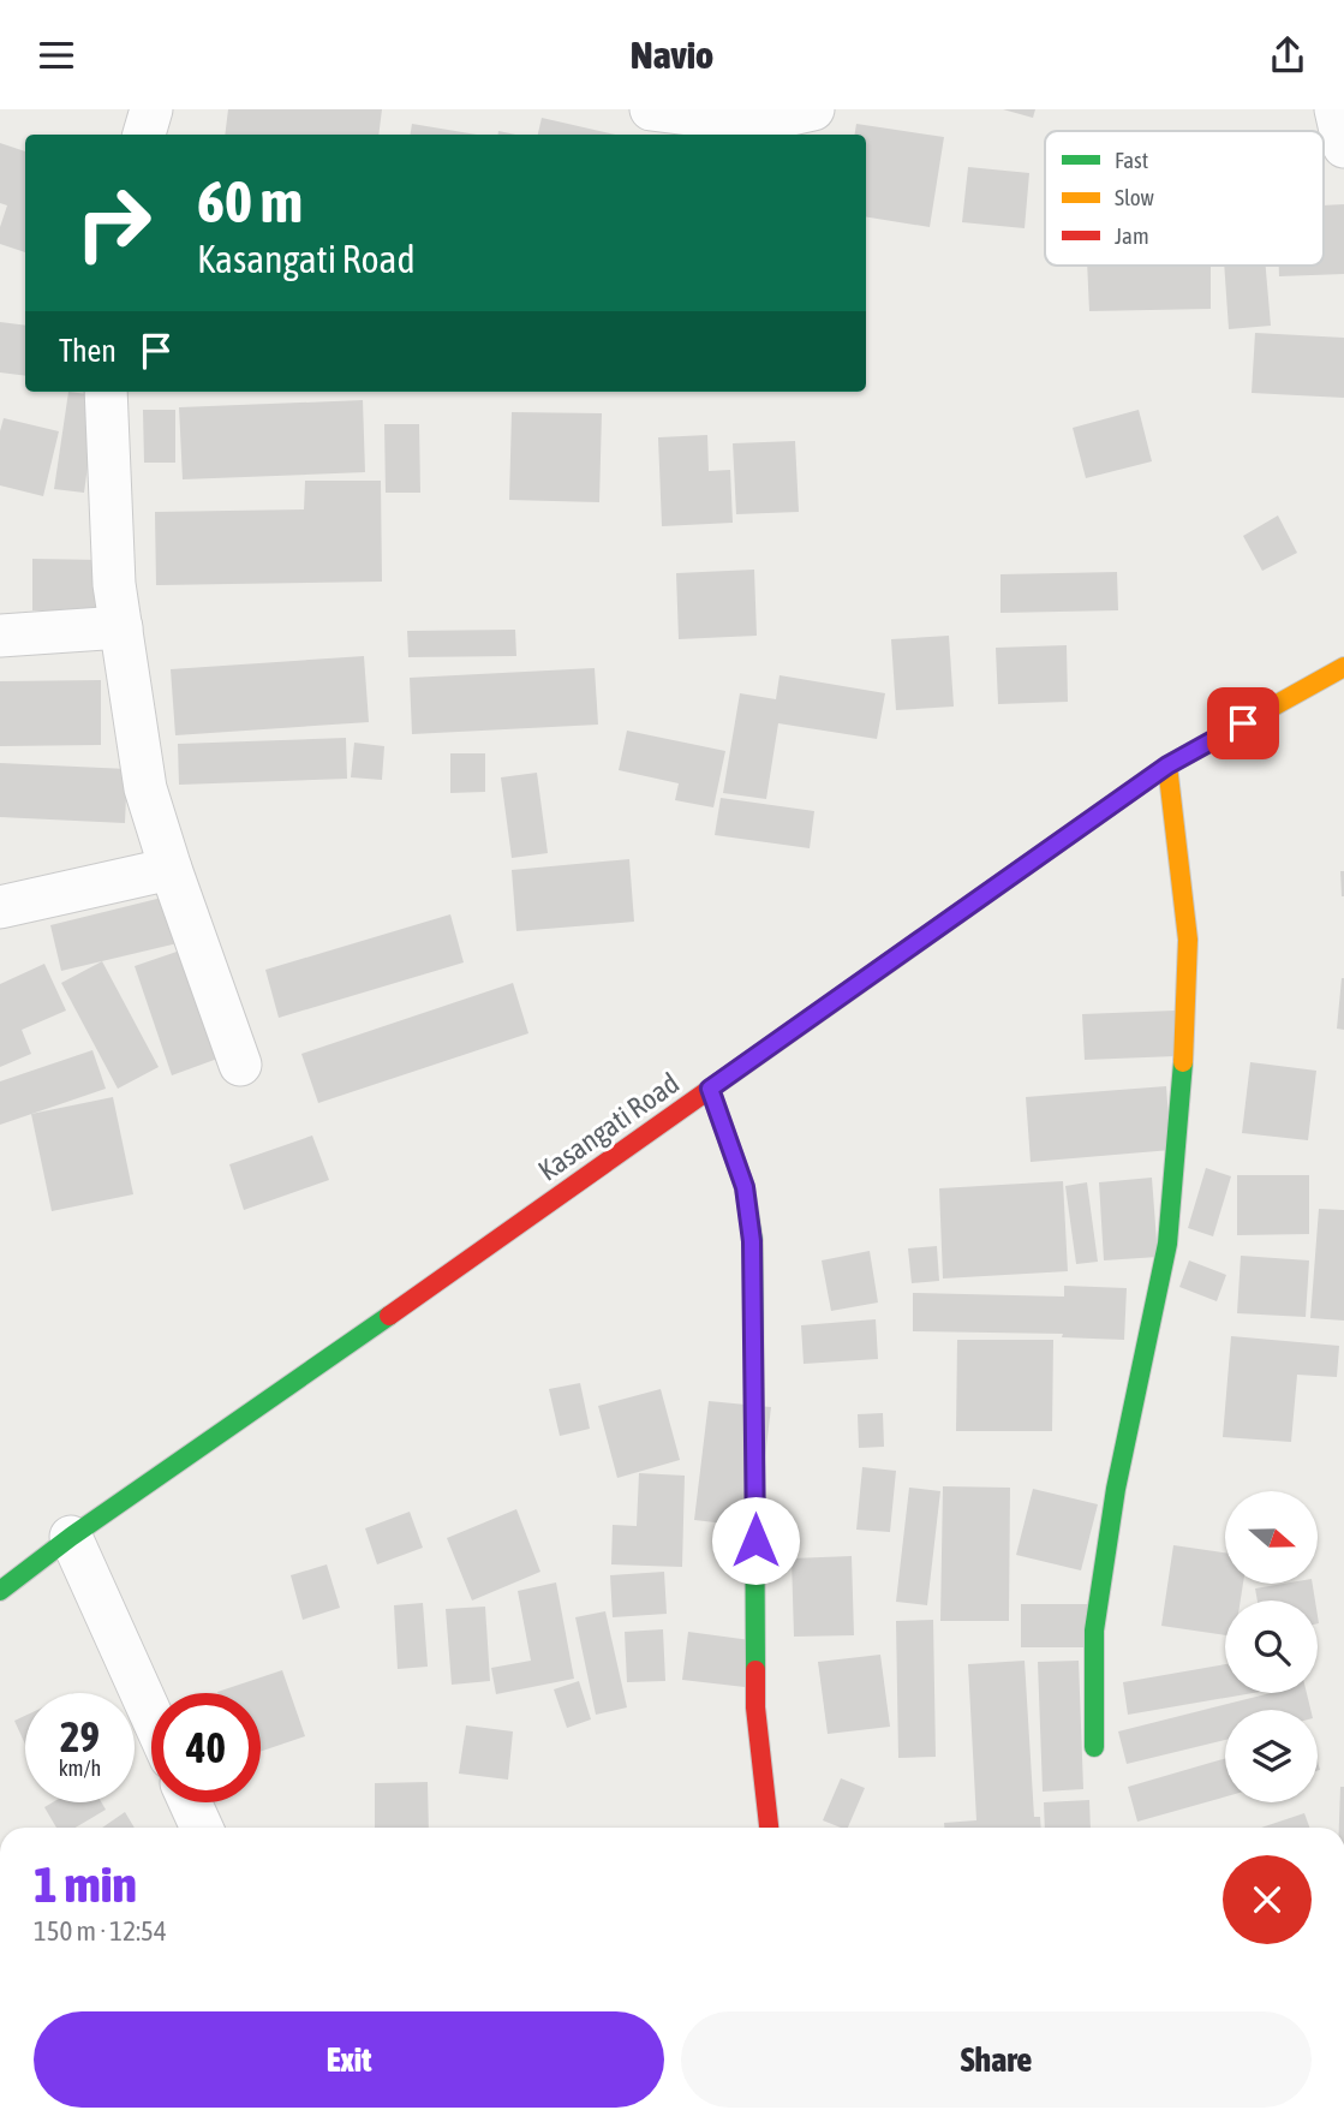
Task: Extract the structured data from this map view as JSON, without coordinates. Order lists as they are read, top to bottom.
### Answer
{
  "streets": {
    "street": ["Kasangati Road"]
  },
  "legend": ["Fast", "Slow", "Jam"],
  "north": "right",
  "page": {
    "header": "Navio",
    "turn": ["60 m", "Kasangati Road"],
    "then": "Then",
    "speed": "29 km/h",
    "limit": "40",
    "heading": ["1 min", "150 m · 12:54"],
    "buttons": ["Exit", "Share"]
  }
}
